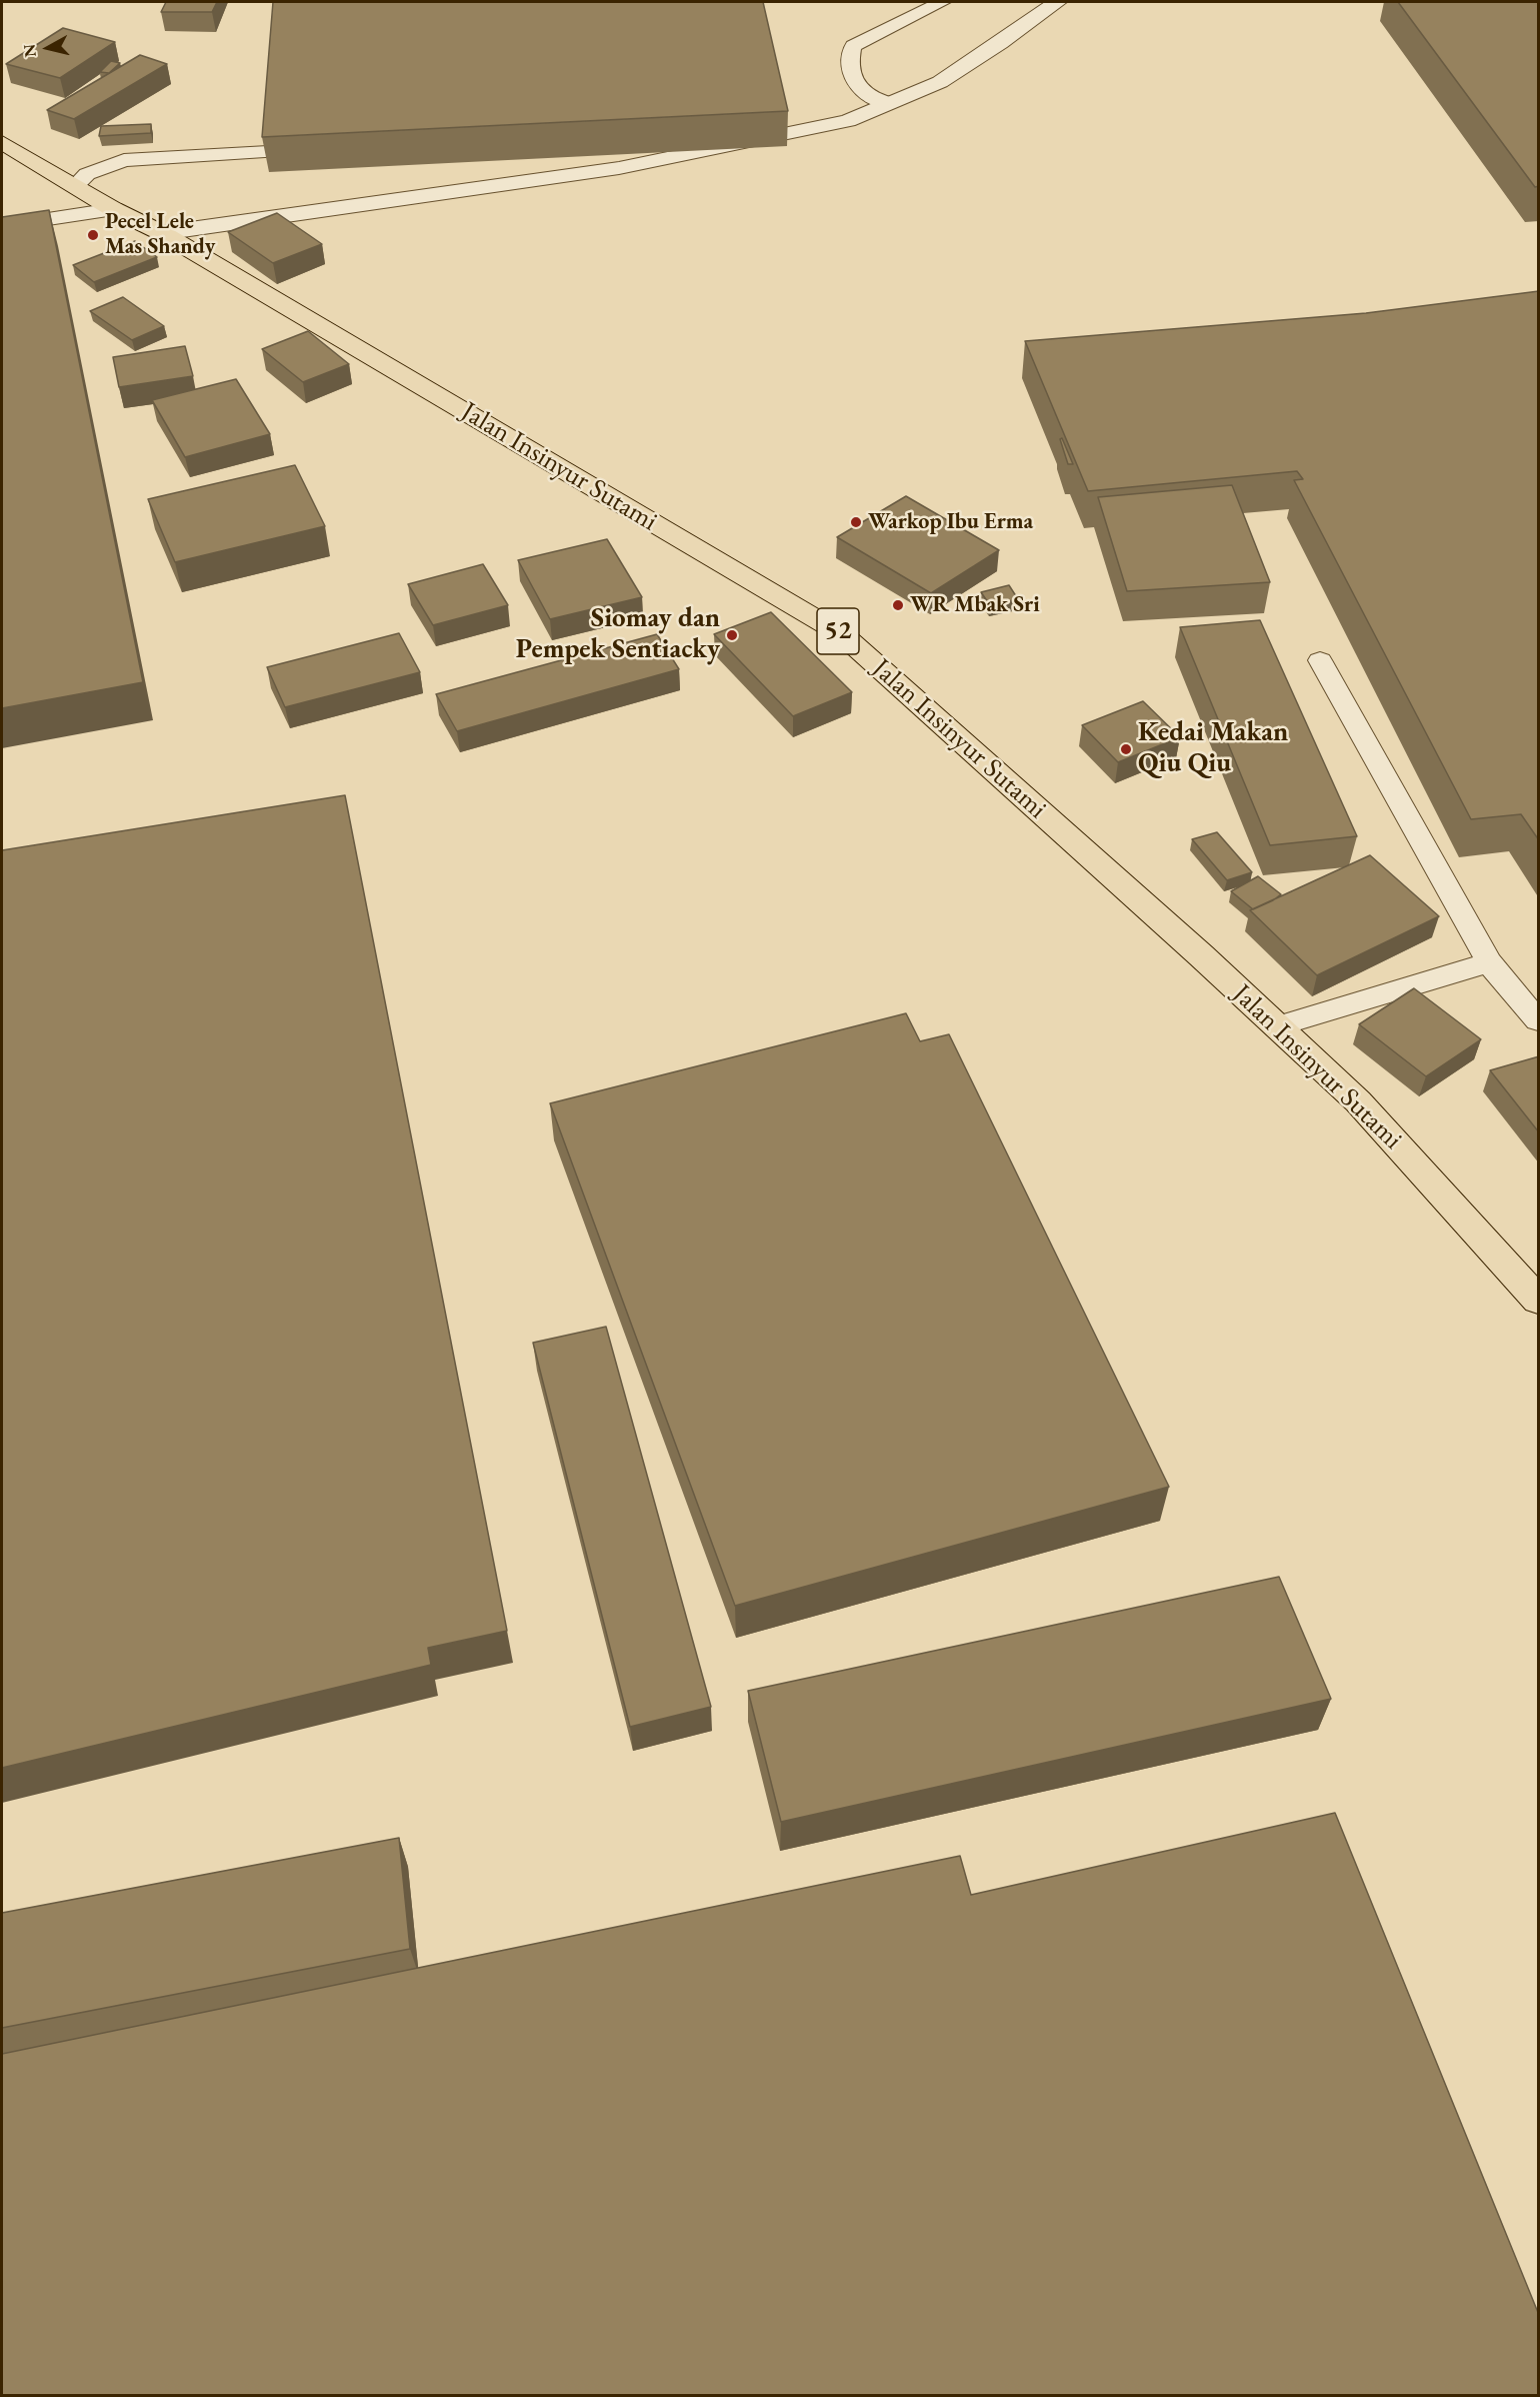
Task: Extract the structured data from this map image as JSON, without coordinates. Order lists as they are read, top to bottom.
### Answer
{
  "streets": {
    "highway": ["Jalan Insinyur Sutami", "52"]
  },
  "places": [
    "Pecel Lele Mas Shandy",
    "Warkop Ibu Erma",
    "WR Mbak Sri",
    "Siomay dan Pempek Sentiacky",
    "Kedai Makan Qiu Qiu"
  ],
  "north": "left"
}
